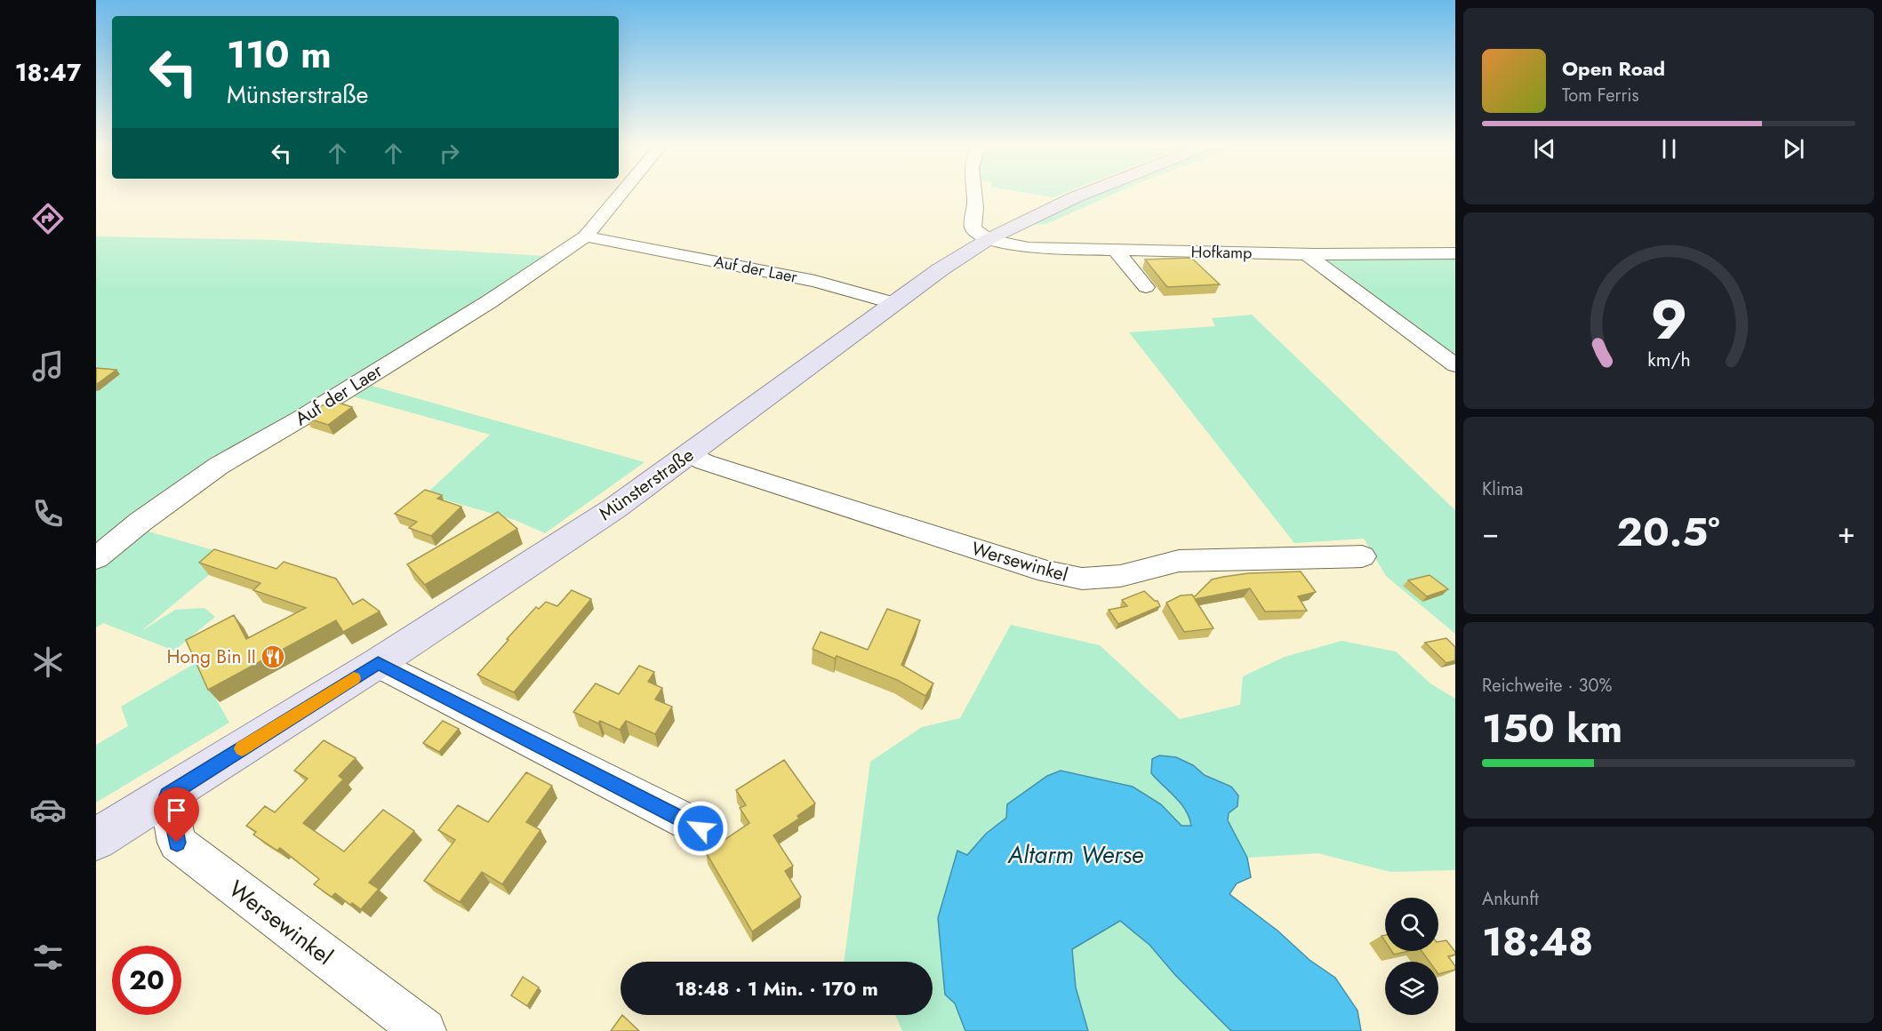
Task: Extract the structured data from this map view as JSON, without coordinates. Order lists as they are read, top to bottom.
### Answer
{
  "streets": {
    "main road": ["Münsterstraße"],
    "street": ["Hofkamp", "Auf der Laer", "Wersewinkel"]
  },
  "crossings": [
    ["Hofkamp", "Münsterstraße"],
    ["Auf der Laer", "Münsterstraße"],
    ["Münsterstraße", "Wersewinkel"]
  ],
  "water": ["Altarm Werse"],
  "places": {
    "restaurant": ["Hong Bin II"]
  },
  "page": {
    "tabs": "18:47",
    "turn": ["110 m", "Münsterstraße"],
    "song": ["Open Road", "Tom Ferris"],
    "tile": [
      "Klima",
      ["Reichweite · 30%", "150 km"],
      ["Ankunft", "18:48"]
    ],
    "heat": ["−", "20.5°", "+"],
    "limit": "20",
    "trip": "18:48 · 1 Min. · 170 m",
    "gauge": ["9", "km/h"]
  }
}
